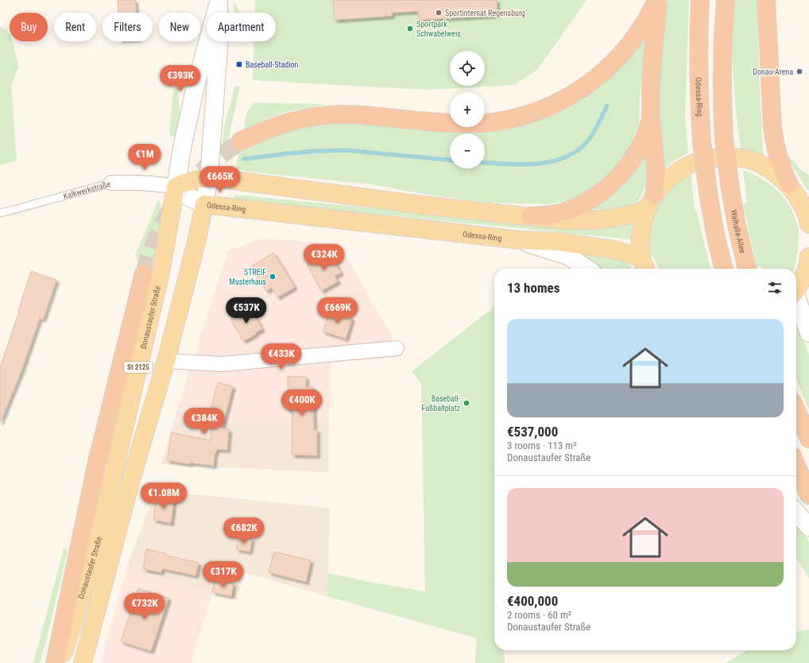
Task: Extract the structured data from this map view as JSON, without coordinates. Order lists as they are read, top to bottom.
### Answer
{
  "streets": {
    "highway": ["Odessa-Ring", "Walhalla-Allee"],
    "main road": ["Donaustaufer Straße", "St 2125"],
    "street": ["Kalkwerkstraße"]
  },
  "crossings": [
    ["Odessa-Ring", "Kalkwerkstraße"],
    ["Odessa-Ring", "Donaustaufer Straße"],
    ["Kalkwerkstraße", "Donaustaufer Straße"]
  ],
  "places": {
    "other": [
      "Sportinternat Regensburg",
      "Sportpark Schwabelweis",
      "Donau-Arena",
      "STREIF Musterhaus",
      "Baseball- Fußballplatz"
    ],
    "transit": ["Baseball-Stadion"]
  },
  "page": {
    "chip": [
      "Buy",
      "Rent",
      "Filters",
      "New",
      "Apartment"
    ],
    "map_buttons": ["+", "−"],
    "price": [
      "€393K",
      "€1M",
      "€665K",
      "€324K",
      "€537K",
      "€669K",
      "€433K",
      "€400K",
      "€384K",
      "€1.08M",
      "€682K",
      "€317K",
      "€732K"
    ],
    "heading": "13 homes",
    "list": [
      {
        "name": "€537,000",
        "note": "3 rooms · 113 m² · Donaustaufer Straße"
      },
      {
        "name": "€400,000",
        "note": "2 rooms · 60 m² · Donaustaufer Straße"
      }
    ]
  }
}
